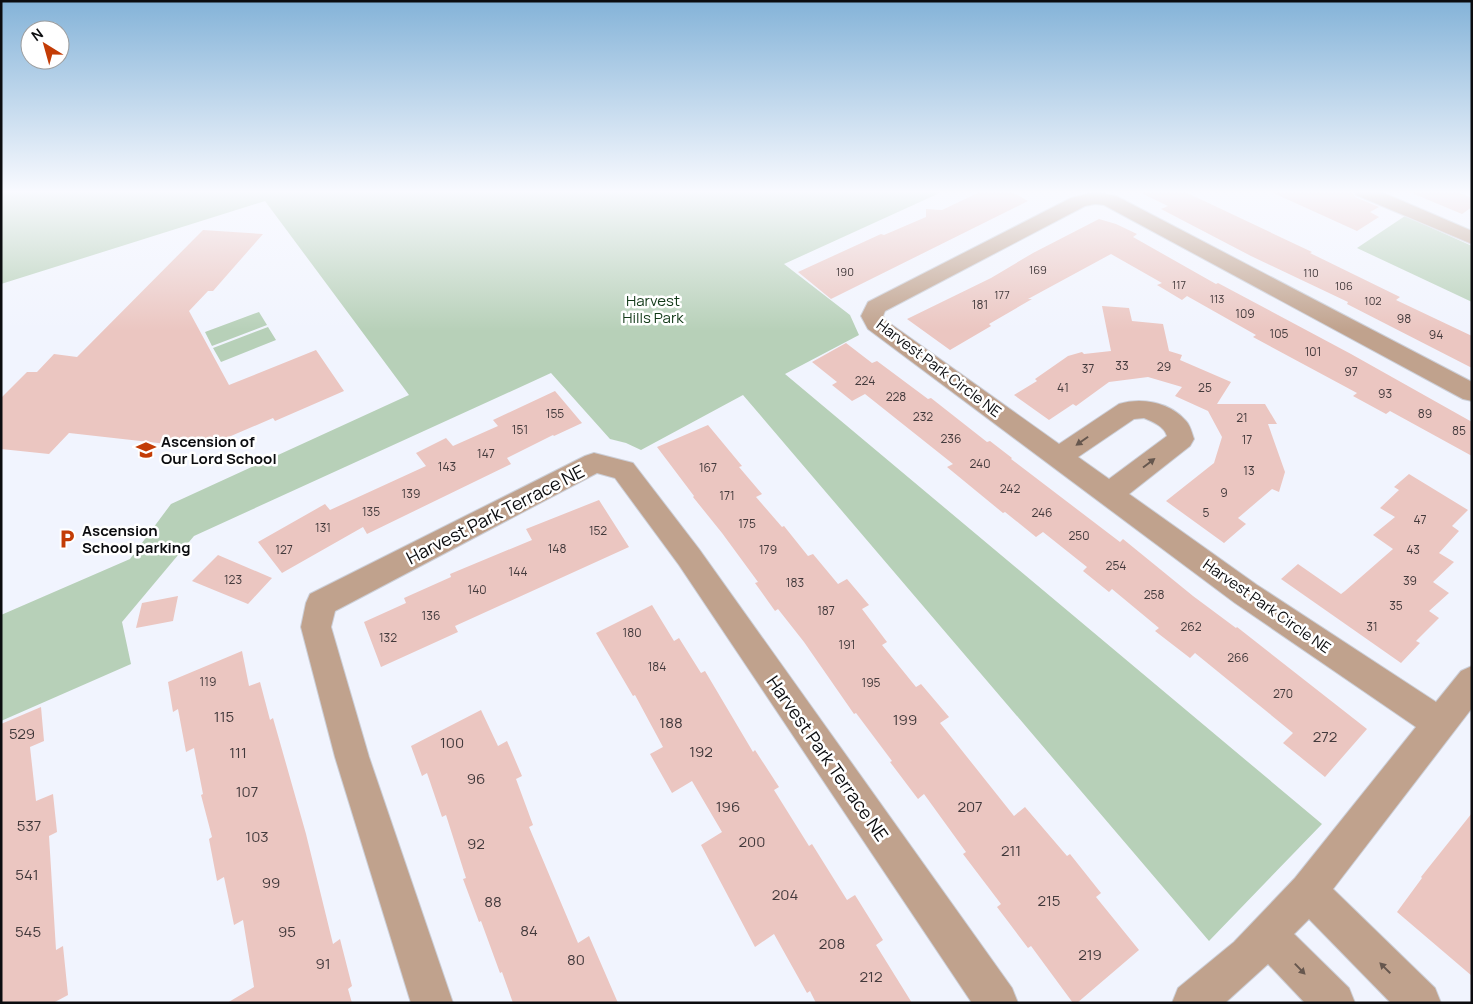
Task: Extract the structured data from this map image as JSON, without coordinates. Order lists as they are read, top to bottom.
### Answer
{
  "streets": {
    "street": ["Harvest Park Circle NE", "Harvest Park Terrace NE"]
  },
  "parks": ["Harvest Hills Park"],
  "places": {
    "school or university": ["Ascension of Our Lord School"],
    "parking": ["Ascension School parking"]
  },
  "house_numbers": [
    "169",
    "190",
    "110",
    "117",
    "106",
    "177",
    "113",
    "102",
    "181",
    "109",
    "98",
    "105",
    "94",
    "101",
    "33",
    "29",
    "37",
    "97",
    "224",
    "41",
    "25",
    "93",
    "228",
    "155",
    "89",
    "232",
    "21",
    "151",
    "85",
    "236",
    "17",
    "147",
    "240",
    "143",
    "167",
    "13",
    "242",
    "9",
    "139",
    "171",
    "135",
    "246",
    "5",
    "47",
    "175",
    "131",
    "152",
    "250",
    "148",
    "127",
    "179",
    "43",
    "254",
    "144",
    "123",
    "39",
    "183",
    "140",
    "258",
    "35",
    "187",
    "136",
    "262",
    "31",
    "180",
    "132",
    "191",
    "266",
    "184",
    "119",
    "195",
    "270",
    "115",
    "199",
    "188",
    "529",
    "272",
    "100",
    "192",
    "111",
    "96",
    "107",
    "196",
    "207",
    "537",
    "103",
    "200",
    "92",
    "211",
    "541",
    "99",
    "204",
    "215",
    "88",
    "84",
    "545",
    "95",
    "208",
    "219",
    "80",
    "91",
    "212"
  ],
  "north": "top left"
}
